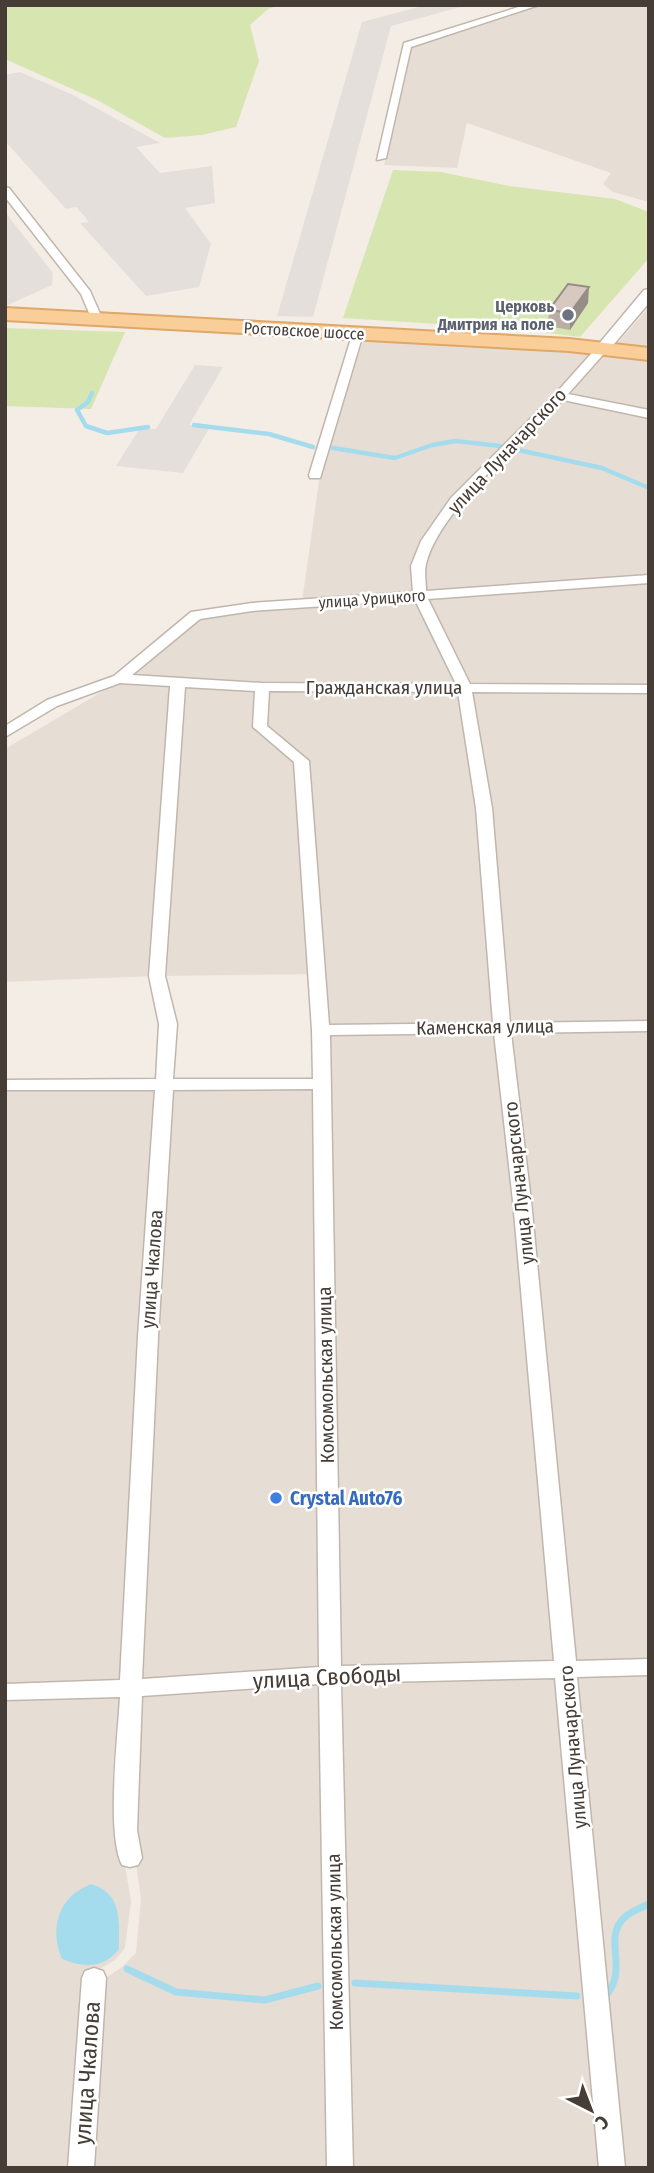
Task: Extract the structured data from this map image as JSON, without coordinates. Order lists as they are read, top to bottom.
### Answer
{
  "streets": {
    "main road": ["Ростовское шоссе"],
    "street": [
      "улица Луначарского",
      "улица Урицкого",
      "Гражданская улица",
      "Каменская улица",
      "улица Чкалова",
      "Комсомольская улица",
      "улица Свободы"
    ]
  },
  "crossings": [
    ["Ростовское шоссе", "улица Луначарского"],
    ["улица Луначарского", "улица Урицкого"],
    ["улица Луначарского", "Гражданская улица"],
    ["улица Луначарского", "Каменская улица"],
    ["улица Луначарского", "улица Свободы"],
    ["улица Урицкого", "Гражданская улица"],
    ["Гражданская улица", "улица Чкалова"],
    ["Гражданская улица", "Комсомольская улица"],
    ["Каменская улица", "Комсомольская улица"],
    ["улица Чкалова", "улица Свободы"],
    ["Комсомольская улица", "улица Свободы"]
  ],
  "places": ["Церковь Дмитрия на поле", "Crystal Auto76"],
  "north": "bottom right"
}
